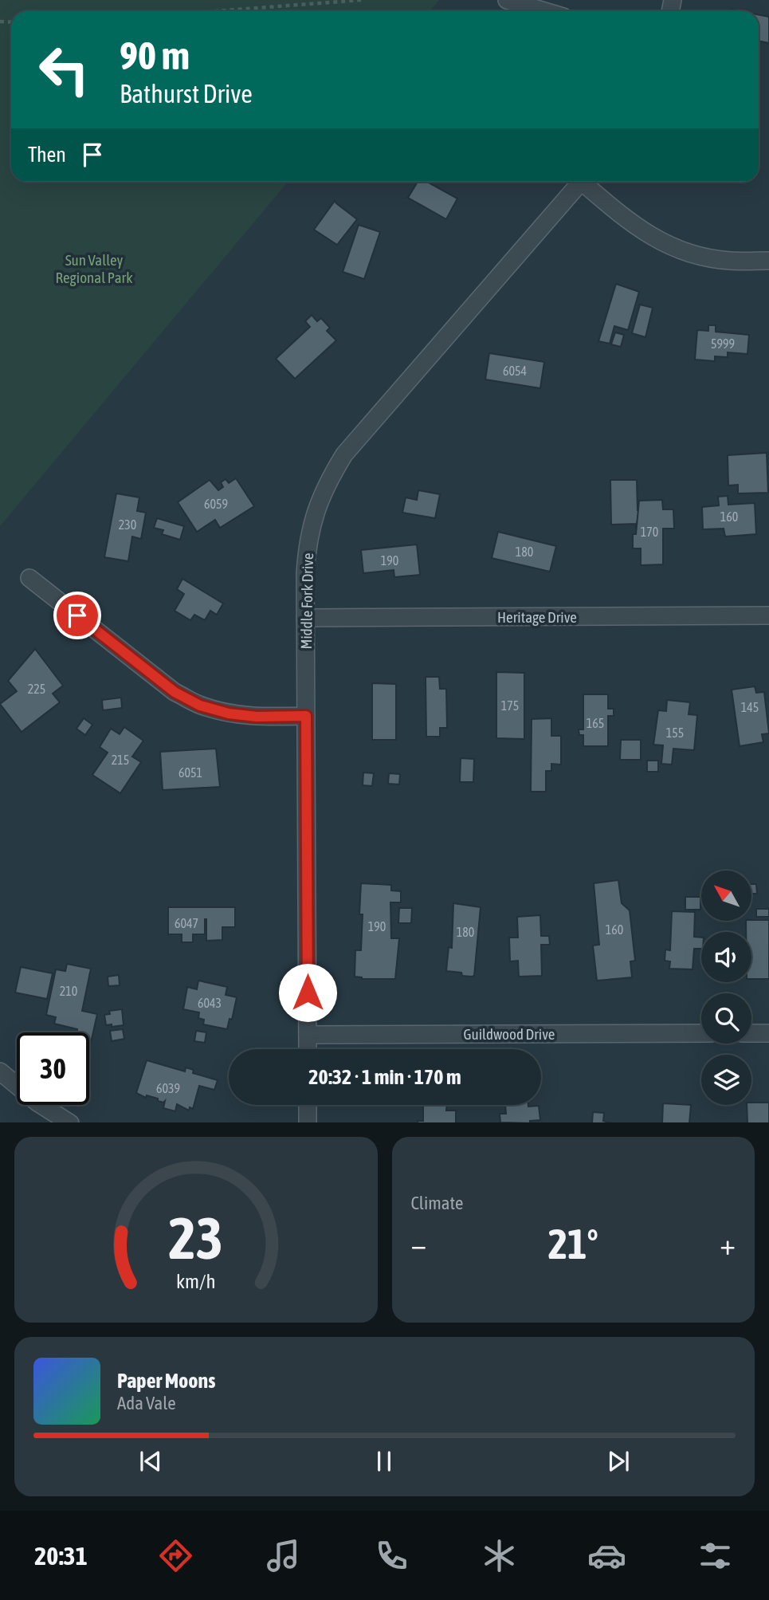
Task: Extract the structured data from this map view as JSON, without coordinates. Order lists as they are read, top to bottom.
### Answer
{
  "streets": {
    "street": ["Middle Fork Drive", "Heritage Drive", "Guildwood Drive"]
  },
  "crossings": [
    ["Middle Fork Drive", "Heritage Drive"],
    ["Middle Fork Drive", "Guildwood Drive"]
  ],
  "parks": ["Sun Valley Regional Park"],
  "house_numbers": [
    "5999",
    "6054",
    "6059",
    "160",
    "230",
    "170",
    "180",
    "190",
    "225",
    "175",
    "145",
    "165",
    "155",
    "215",
    "6051",
    "6047",
    "190",
    "160",
    "180",
    "210",
    "6043",
    "6039"
  ],
  "north": "top left",
  "page": {
    "turn": ["90 m", "Bathurst Drive"],
    "then": "Then",
    "limit": "30",
    "trip": "20:32 · 1 min · 170 m",
    "tile": "Climate",
    "heat": ["−", "21°", "+"],
    "song": ["Paper Moons", "Ada Vale"],
    "tabs": "20:31",
    "gauge": ["23", "km/h"]
  }
}
